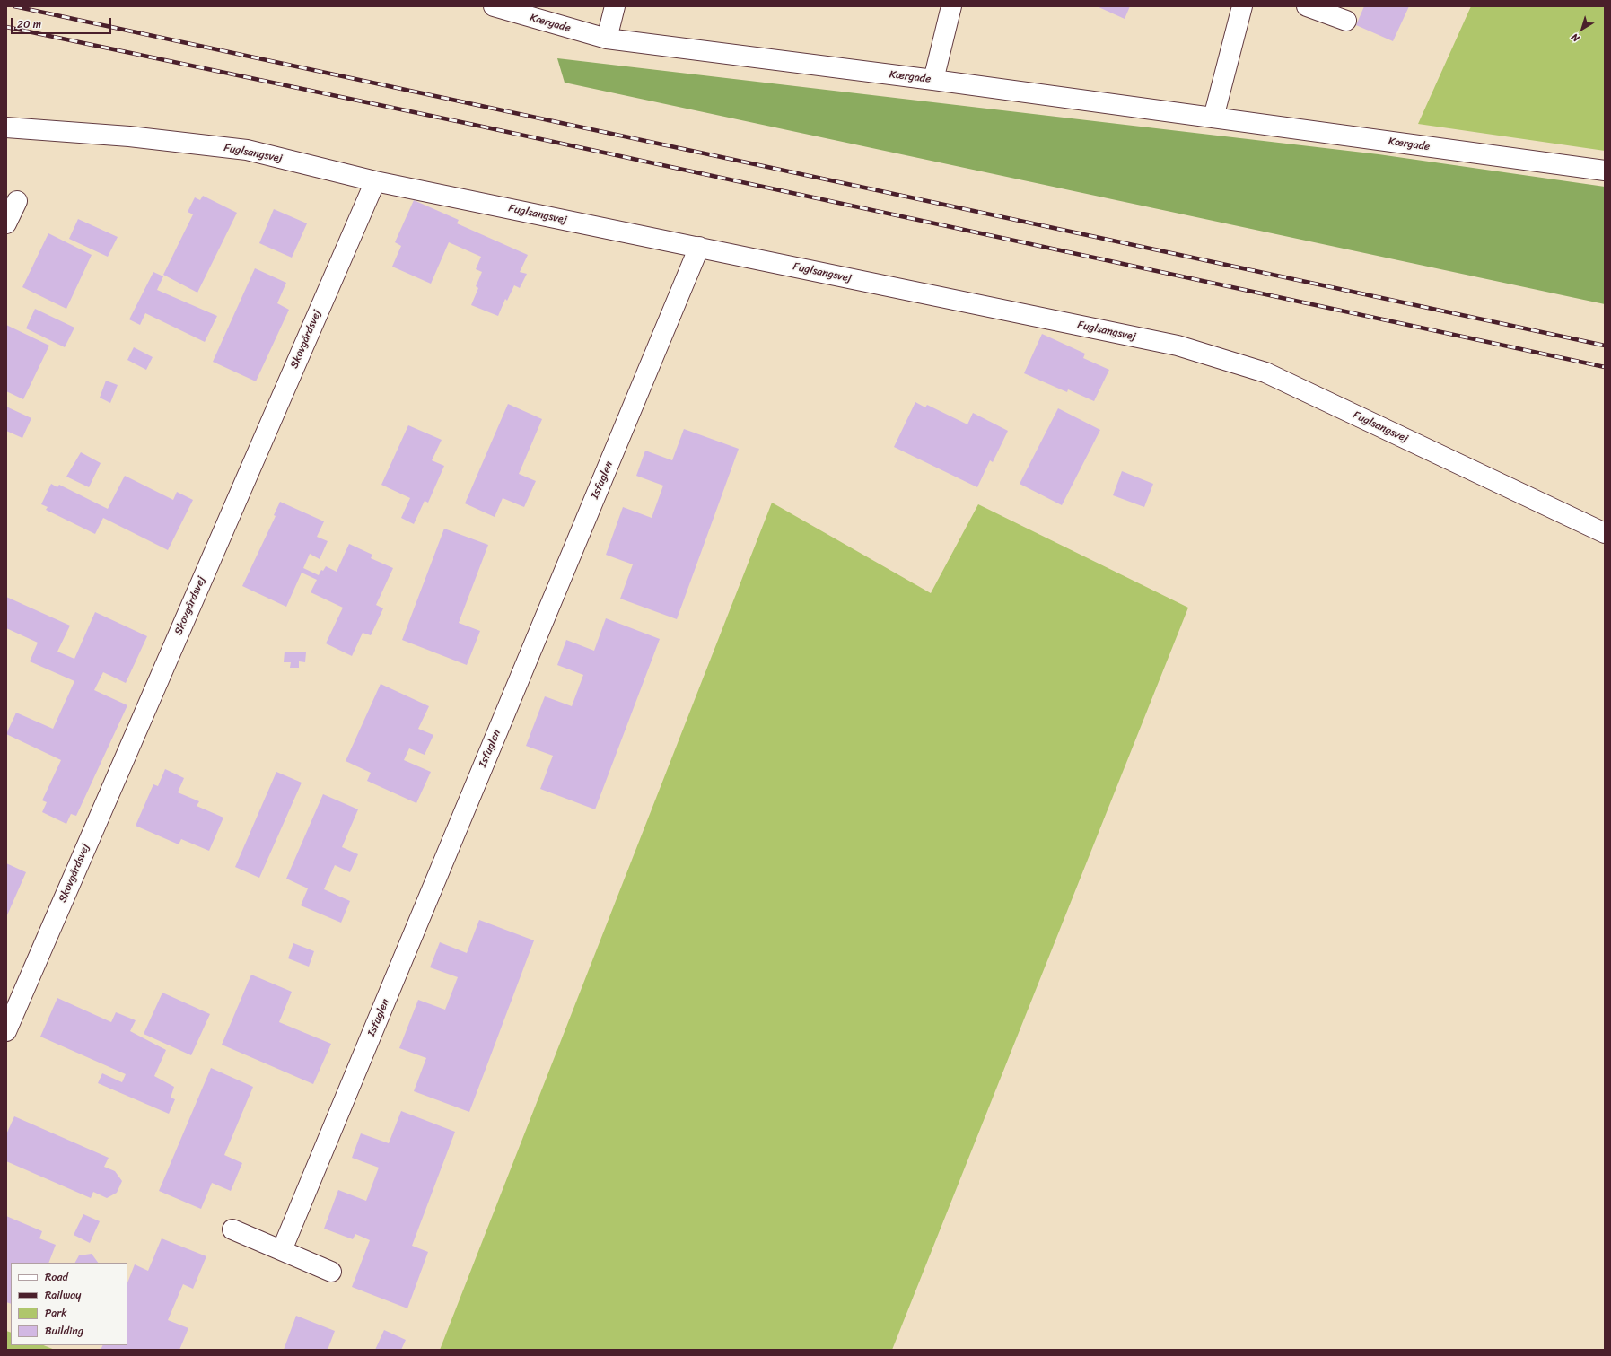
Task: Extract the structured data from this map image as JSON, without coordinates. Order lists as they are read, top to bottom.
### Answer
{
  "streets": {
    "street": [
      "Kærgade",
      "Fuglsangsvej",
      "Skovgårdsvej",
      "Isfuglen"
    ]
  },
  "crossings": [
    ["Fuglsangsvej", "Skovgårdsvej"],
    ["Fuglsangsvej", "Isfuglen"]
  ],
  "legend": [
    "Road",
    "Railway",
    "Park",
    "Building"
  ],
  "scale_bar": "20 m",
  "north": "bottom left"
}
